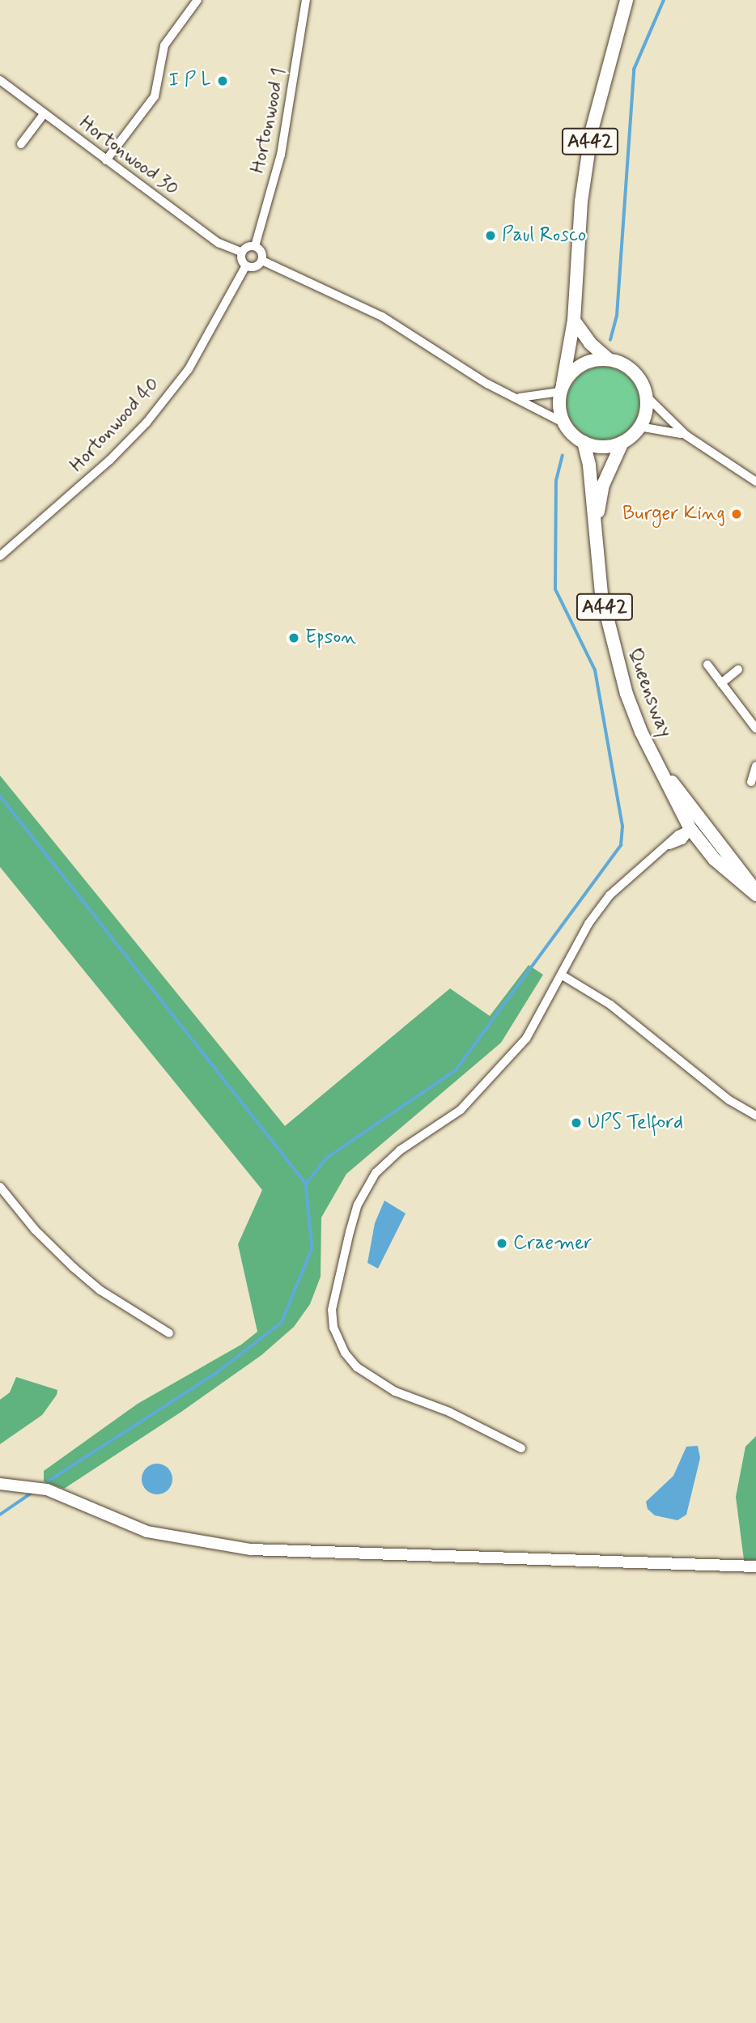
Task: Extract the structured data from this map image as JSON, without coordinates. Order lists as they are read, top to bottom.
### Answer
{
  "streets": {
    "main road": ["A442", "Queensway"],
    "street": ["Hortonwood 1", "Hortonwood 30", "Hortonwood 40"]
  },
  "crossings": [
    ["Hortonwood 1", "Hortonwood 30"],
    ["Hortonwood 1", "Hortonwood 40"],
    ["A442", "Queensway"],
    ["Hortonwood 30", "Hortonwood 40"]
  ],
  "places": [
    "I P L",
    "Paul Rosco",
    "Burger King",
    "Epson",
    "UPS Telford",
    "Craemer"
  ]
}
